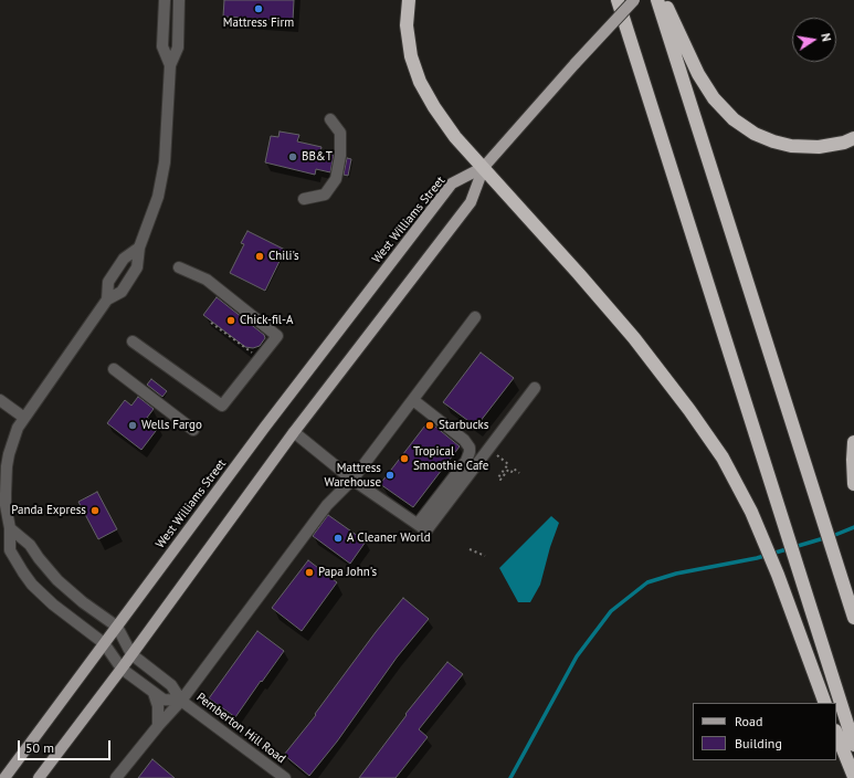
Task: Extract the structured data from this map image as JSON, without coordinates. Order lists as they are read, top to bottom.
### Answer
{
  "streets": {
    "main road": ["West Williams Street"],
    "street": ["Pemberton Hill Road"]
  },
  "crossings": [
    ["West Williams Street", "Pemberton Hill Road"]
  ],
  "places": [
    "Mattress Firm",
    "BB&T",
    "Chili's",
    "Chick-fil-A",
    "Wells Fargo",
    "Starbucks",
    "Tropical Smoothie Cafe",
    "Mattress Warehouse",
    "Panda Express",
    "A Cleaner World",
    "Papa John's"
  ],
  "legend": ["Road", "Building"],
  "scale_bar": "50 m",
  "north": "right"
}
